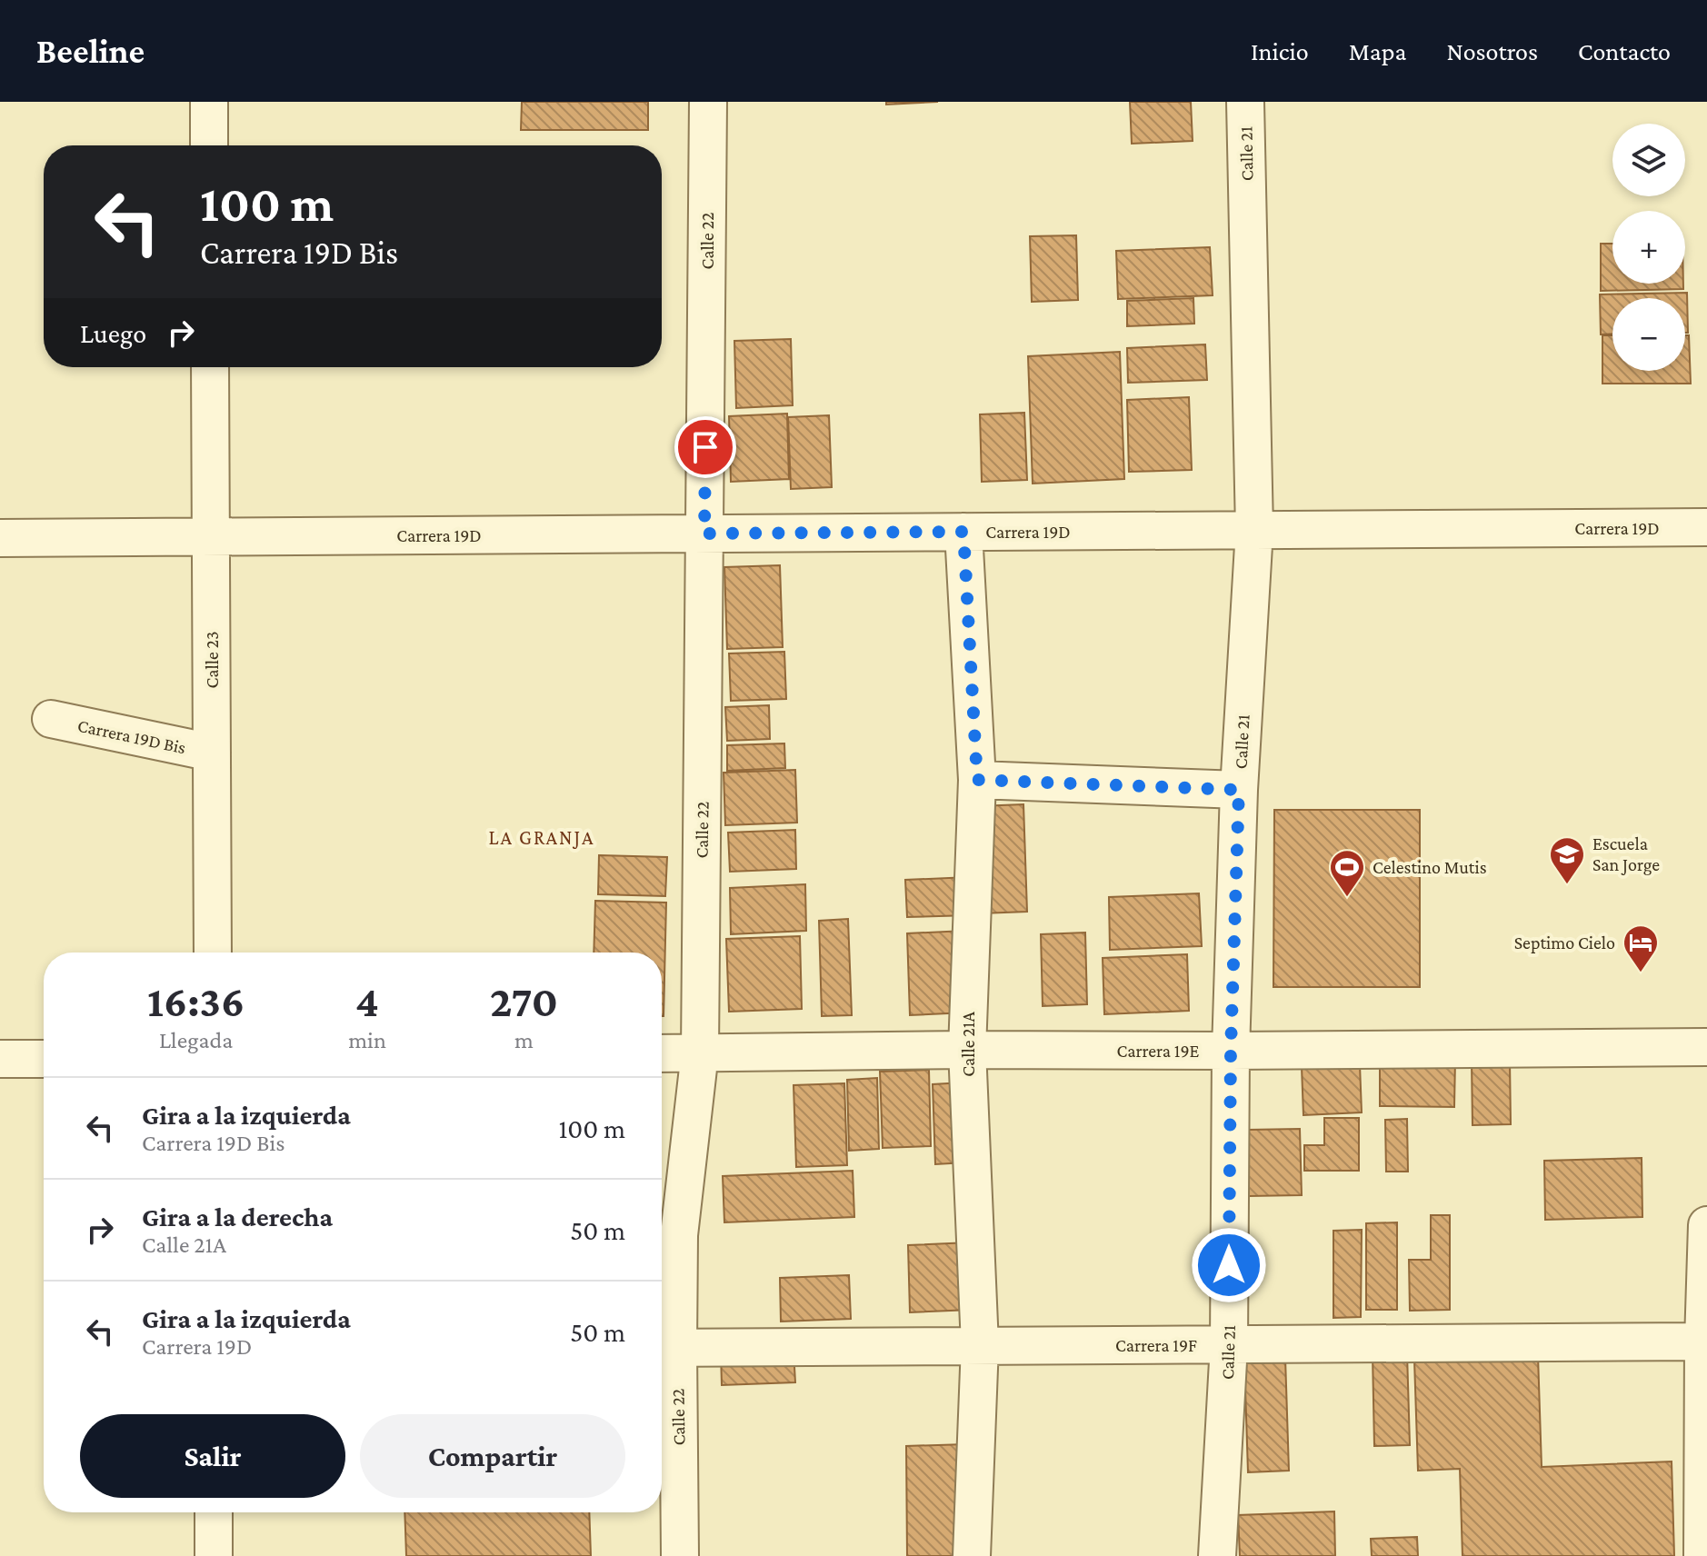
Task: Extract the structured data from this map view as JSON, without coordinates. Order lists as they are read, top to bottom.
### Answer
{
  "streets": {
    "street": [
      "Calle 21",
      "Calle 22",
      "Carrera 19D",
      "Calle 23",
      "Carrera 19D Bis",
      "Calle 21A",
      "Carrera 19E",
      "Carrera 19F"
    ]
  },
  "crossings": [
    ["Calle 21", "Carrera 19D"],
    ["Calle 21", "Carrera 19E"],
    ["Calle 21", "Carrera 19F"],
    ["Calle 22", "Carrera 19D"],
    ["Calle 22", "Carrera 19E"],
    ["Calle 22", "Carrera 19F"],
    ["Carrera 19D", "Calle 23"],
    ["Carrera 19D", "Calle 21A"],
    ["Calle 23", "Carrera 19D Bis"],
    ["Calle 21A", "Carrera 19E"],
    ["Calle 21A", "Carrera 19F"]
  ],
  "districts": ["LA GRANJA"],
  "places": {
    "school or university": ["Escuela San Jorge"],
    "sports": ["Celestino Mutis"],
    "hotel": ["Septimo Cielo"]
  },
  "page": {
    "header": "Beeline",
    "nav": [
      "Inicio",
      "Mapa",
      "Nosotros",
      "Contacto"
    ],
    "map_buttons": ["+", "−"],
    "turn": ["100 m", "Carrera 19D Bis"],
    "then": "Luego",
    "eta": [
      "16:36",
      "Llegada",
      "4",
      "min",
      "270",
      "m"
    ],
    "list": [
      {
        "name": "Gira a la izquierda",
        "note": "Carrera 19D Bis",
        "value": "100 m"
      },
      {
        "name": "Gira a la derecha",
        "note": "Calle 21A",
        "value": "50 m"
      },
      {
        "name": "Gira a la izquierda",
        "note": "Carrera 19D",
        "value": "50 m"
      }
    ],
    "buttons": ["Salir", "Compartir"]
  }
}
